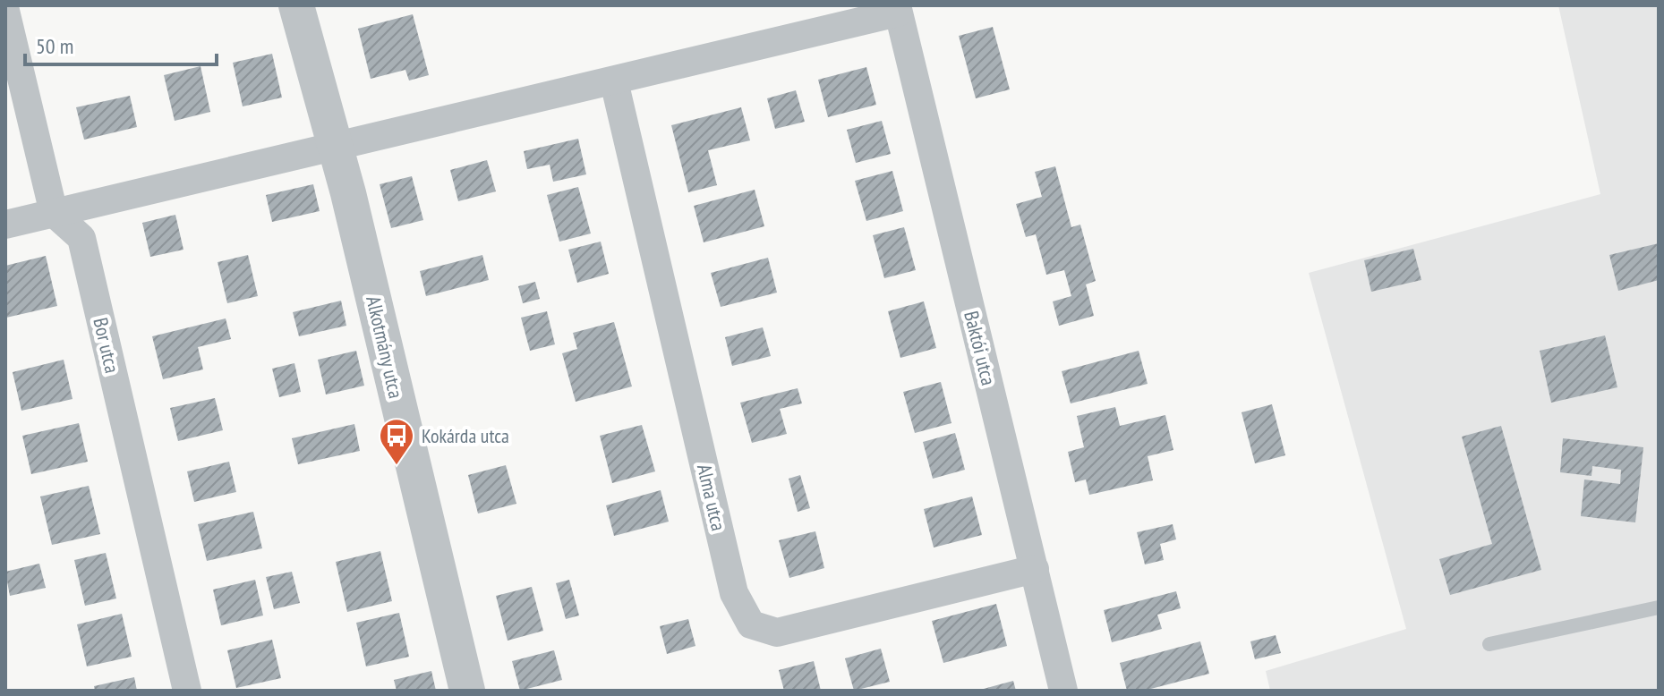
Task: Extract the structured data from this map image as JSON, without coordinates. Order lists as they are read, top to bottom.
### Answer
{
  "streets": {
    "street": [
      "Bor utca",
      "Alkotmány utca",
      "Baktói utca",
      "Alma utca"
    ]
  },
  "crossings": [
    ["Baktói utca", "Alma utca"]
  ],
  "places": {
    "bus stop": ["Kokárda utca"]
  },
  "scale_bar": "50 m"
}
